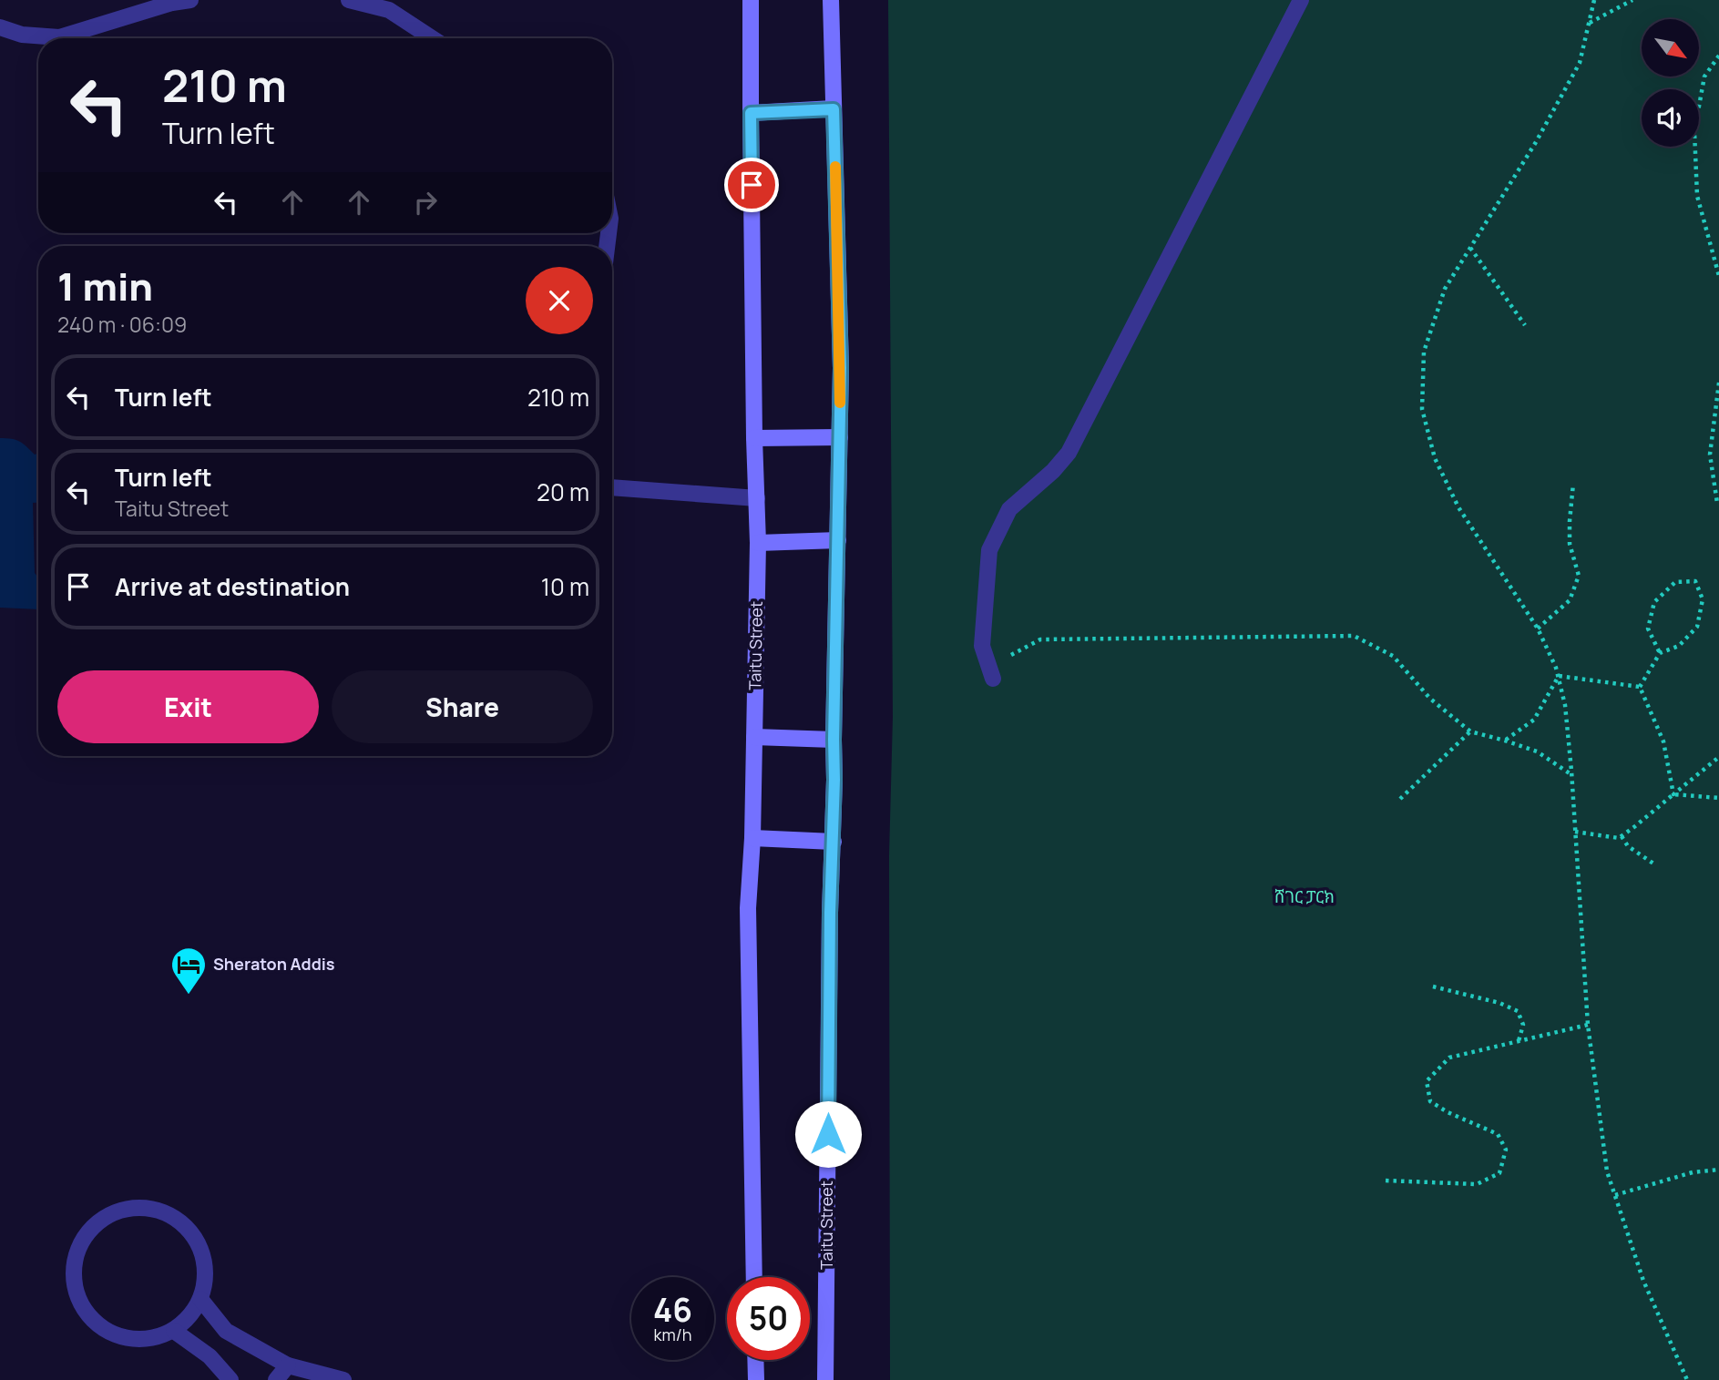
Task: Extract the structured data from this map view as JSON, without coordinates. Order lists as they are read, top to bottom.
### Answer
{
  "streets": {
    "main road": ["Taitu Street"]
  },
  "parks": ["ሸገር ፓርክ"],
  "places": {
    "hotel": ["Sheraton Addis"]
  },
  "north": "bottom right",
  "page": {
    "turn": ["210 m", "Turn left"],
    "heading": ["1 min", "240 m · 06:09"],
    "list": [
      {
        "name": "Turn left",
        "value": "210 m"
      },
      {
        "name": "Turn left",
        "note": "Taitu Street",
        "value": "20 m"
      },
      {
        "name": "Arrive at destination",
        "value": "10 m"
      }
    ],
    "buttons": ["Exit", "Share"],
    "speed": "46 km/h",
    "limit": "50"
  }
}
